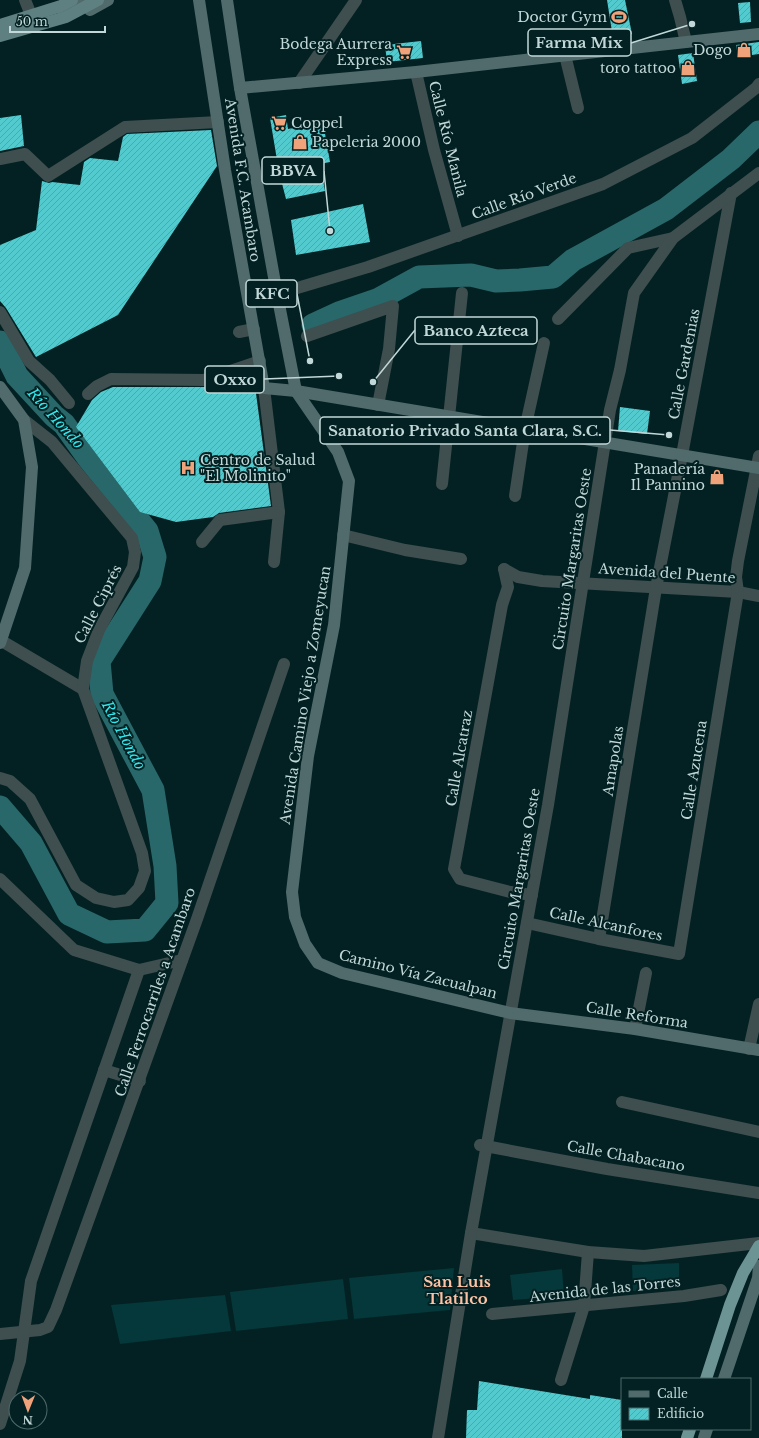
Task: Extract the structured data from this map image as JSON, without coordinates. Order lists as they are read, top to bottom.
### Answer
{
  "streets": {
    "street": [
      "Calle Río Manila",
      "Avenida F.C. Acambaro",
      "Calle Río Verde",
      "Calle Gardenias",
      "Circuito Margaritas Oeste",
      "Avenida del Puente",
      "Calle Ciprés",
      "Avenida Camino Viejo a Zomeyucan",
      "Calle Alcatraz",
      "Amapolas",
      "Calle Azucena",
      "Calle Alcanfores",
      "Camino Vía Zacualpan",
      "Calle Ferrocarriles a Acambaro",
      "Calle Reforma",
      "Calle Chabacano",
      "Avenida de las Torres"
    ]
  },
  "crossings": [
    ["Calle Río Manila", "Calle Río Verde"],
    ["Avenida F.C. Acambaro", "Calle Río Verde"],
    ["Avenida F.C. Acambaro", "Avenida Camino Viejo a Zomeyucan"],
    ["Calle Gardenias", "Avenida del Puente"],
    ["Calle Gardenias", "Amapolas"],
    ["Circuito Margaritas Oeste", "Avenida del Puente"],
    ["Circuito Margaritas Oeste", "Calle Alcatraz"],
    ["Circuito Margaritas Oeste", "Calle Alcanfores"],
    ["Circuito Margaritas Oeste", "Camino Vía Zacualpan"],
    ["Circuito Margaritas Oeste", "Calle Reforma"],
    ["Circuito Margaritas Oeste", "Calle Chabacano"],
    ["Circuito Margaritas Oeste", "Avenida de las Torres"],
    ["Avenida del Puente", "Calle Alcatraz"],
    ["Avenida del Puente", "Amapolas"],
    ["Avenida del Puente", "Calle Azucena"],
    ["Avenida Camino Viejo a Zomeyucan", "Camino Vía Zacualpan"],
    ["Amapolas", "Calle Alcanfores"],
    ["Calle Azucena", "Calle Alcanfores"],
    ["Camino Vía Zacualpan", "Calle Reforma"]
  ],
  "districts": ["San Luis Tlatilco"],
  "water": ["Río Hondo"],
  "places": {
    "sports": ["Doctor Gym"],
    "other": [
      "Farma Mix",
      "BBVA",
      "KFC",
      "Oxxo",
      "Banco Azteca",
      "Sanatorio Privado Santa Clara, S.C."
    ],
    "shop": [
      "Dogo",
      "toro tattoo",
      "Papeleria 2000",
      "Panadería Il Pannino"
    ],
    "supermarket": ["Bodega Aurrera Express", "Coppel"],
    "hospital": ["Centro de Salud \"El Molinito\""]
  },
  "legend": ["Calle", "Edificio"],
  "scale_bar": "50 m",
  "north": "bottom"
}
